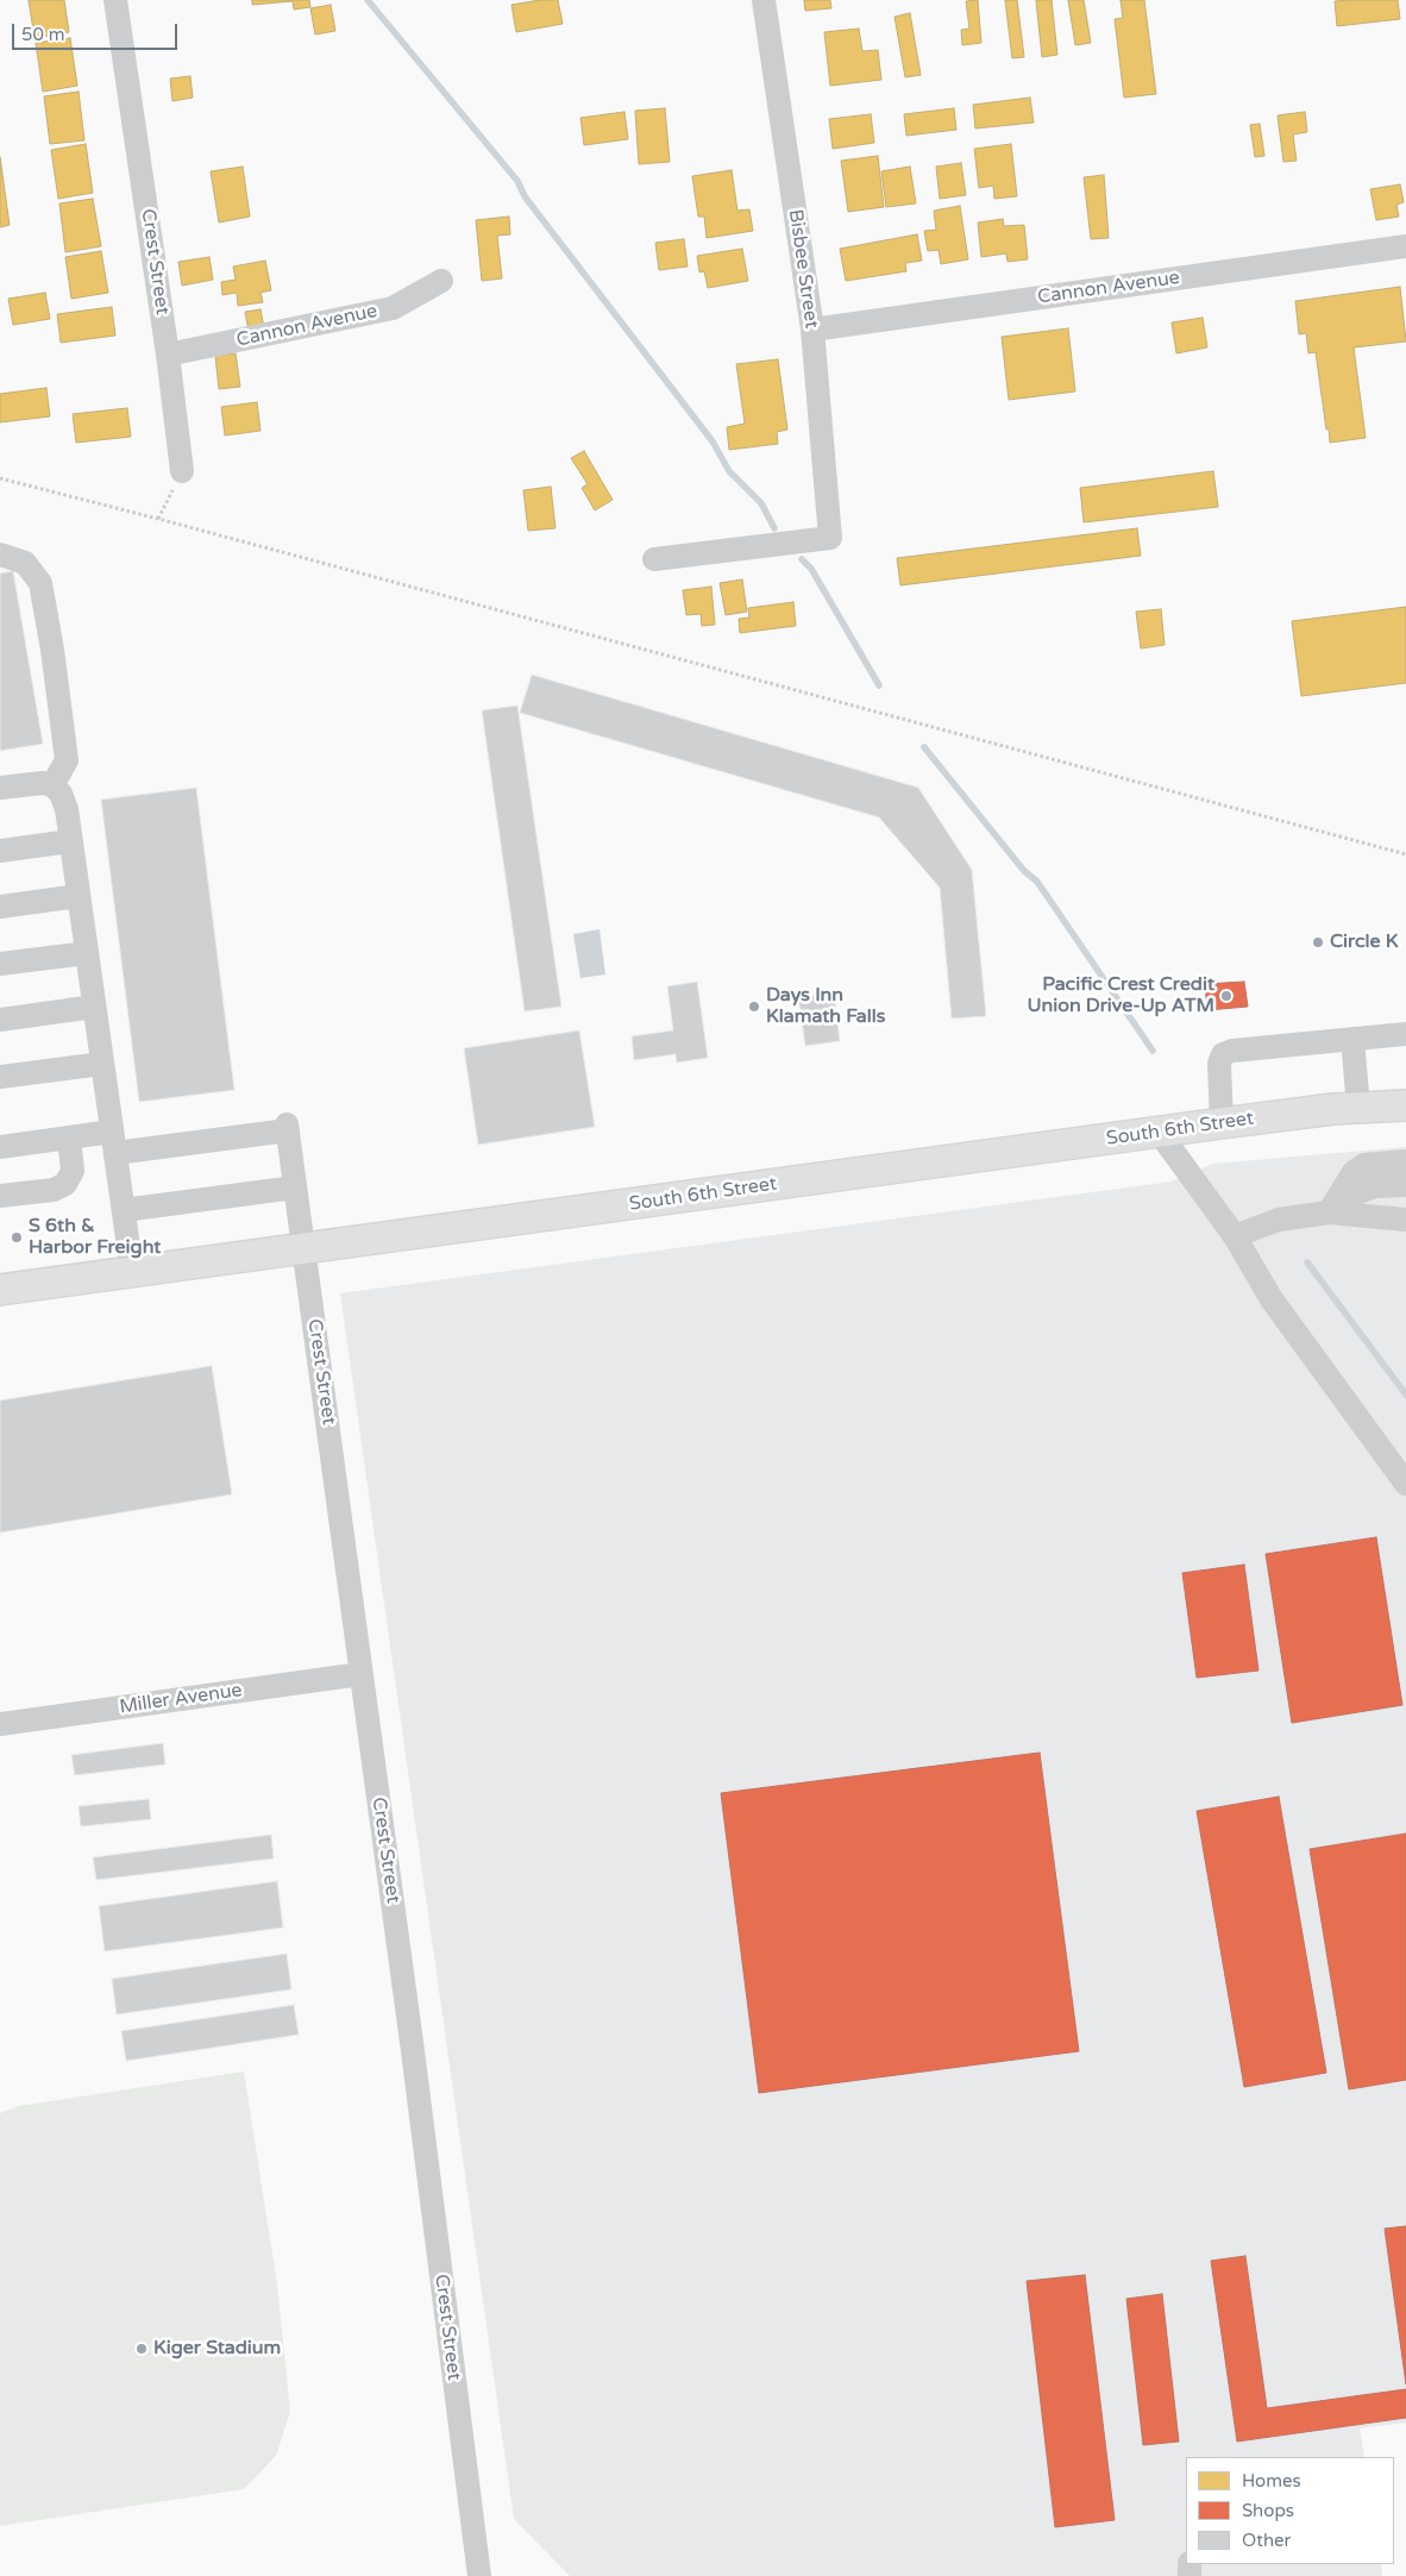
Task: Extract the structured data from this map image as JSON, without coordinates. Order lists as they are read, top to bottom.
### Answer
{
  "streets": {
    "main road": ["South 6th Street"],
    "street": [
      "Crest Street",
      "Bisbee Street",
      "Cannon Avenue",
      "Miller Avenue"
    ]
  },
  "crossings": [
    ["Crest Street", "Cannon Avenue"],
    ["Crest Street", "South 6th Street"],
    ["Crest Street", "Miller Avenue"],
    ["Bisbee Street", "Cannon Avenue"]
  ],
  "places": [
    "Circle K",
    "Pacific Crest Credit Union Drive-Up ATM",
    "Days Inn Klamath Falls",
    "S 6th & Harbor Freight",
    "Kiger Stadium"
  ],
  "legend": ["Homes", "Shops", "Other"],
  "scale_bar": "50 m"
}
